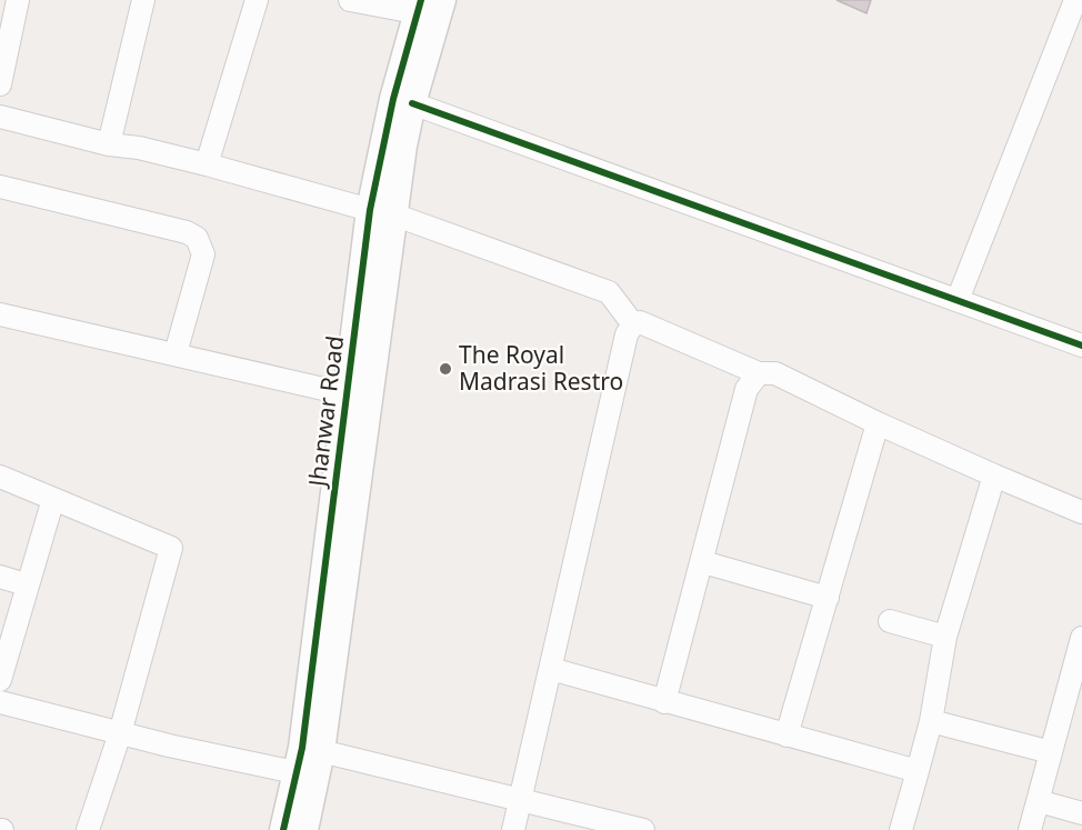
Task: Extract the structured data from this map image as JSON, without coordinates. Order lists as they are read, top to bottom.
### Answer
{
  "streets": {
    "street": ["Jhanwar Road"]
  },
  "places": ["The Royal Madrasi Restro"]
}
